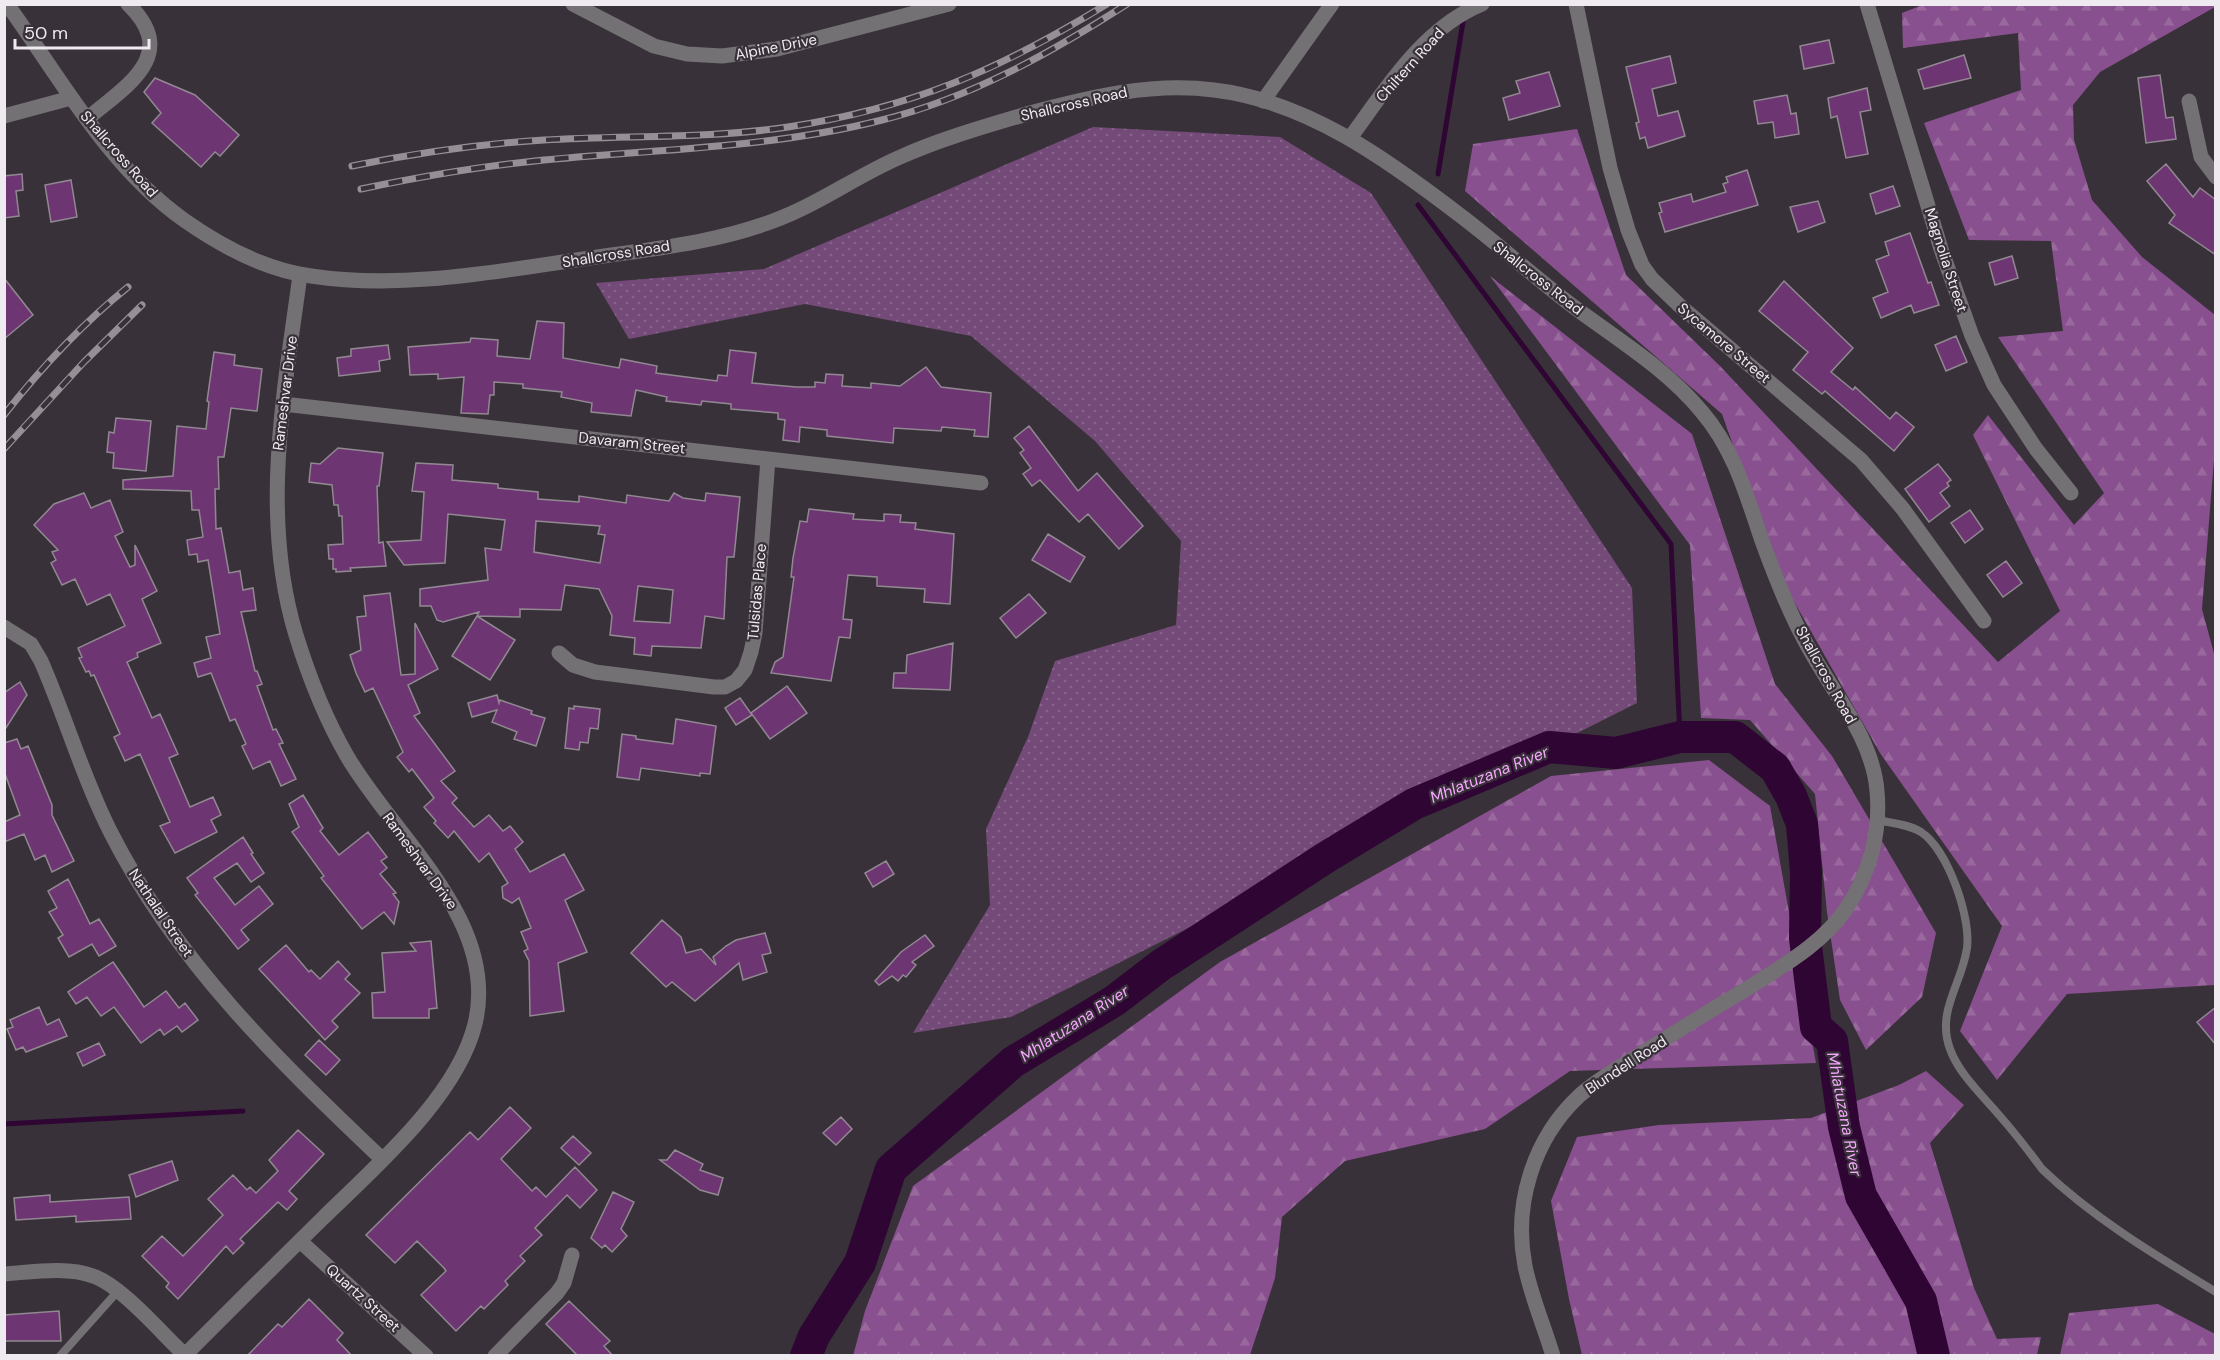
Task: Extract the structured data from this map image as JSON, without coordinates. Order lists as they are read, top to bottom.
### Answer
{
  "streets": {
    "street": [
      "Alpine Drive",
      "Chiltern Road",
      "Shallcross Road",
      "Magnolia Street",
      "Sycamore Street",
      "Rameshvar Drive",
      "Davaram Street",
      "Tulsidas Place",
      "Nathalal Street",
      "Blundell Road",
      "Quartz Street"
    ]
  },
  "crossings": [
    ["Chiltern Road", "Shallcross Road"],
    ["Shallcross Road", "Rameshvar Drive"],
    ["Shallcross Road", "Blundell Road"],
    ["Rameshvar Drive", "Davaram Street"],
    ["Rameshvar Drive", "Nathalal Street"],
    ["Rameshvar Drive", "Quartz Street"],
    ["Davaram Street", "Tulsidas Place"]
  ],
  "water": ["Mhlatuzana River"],
  "scale_bar": "50 m"
}
